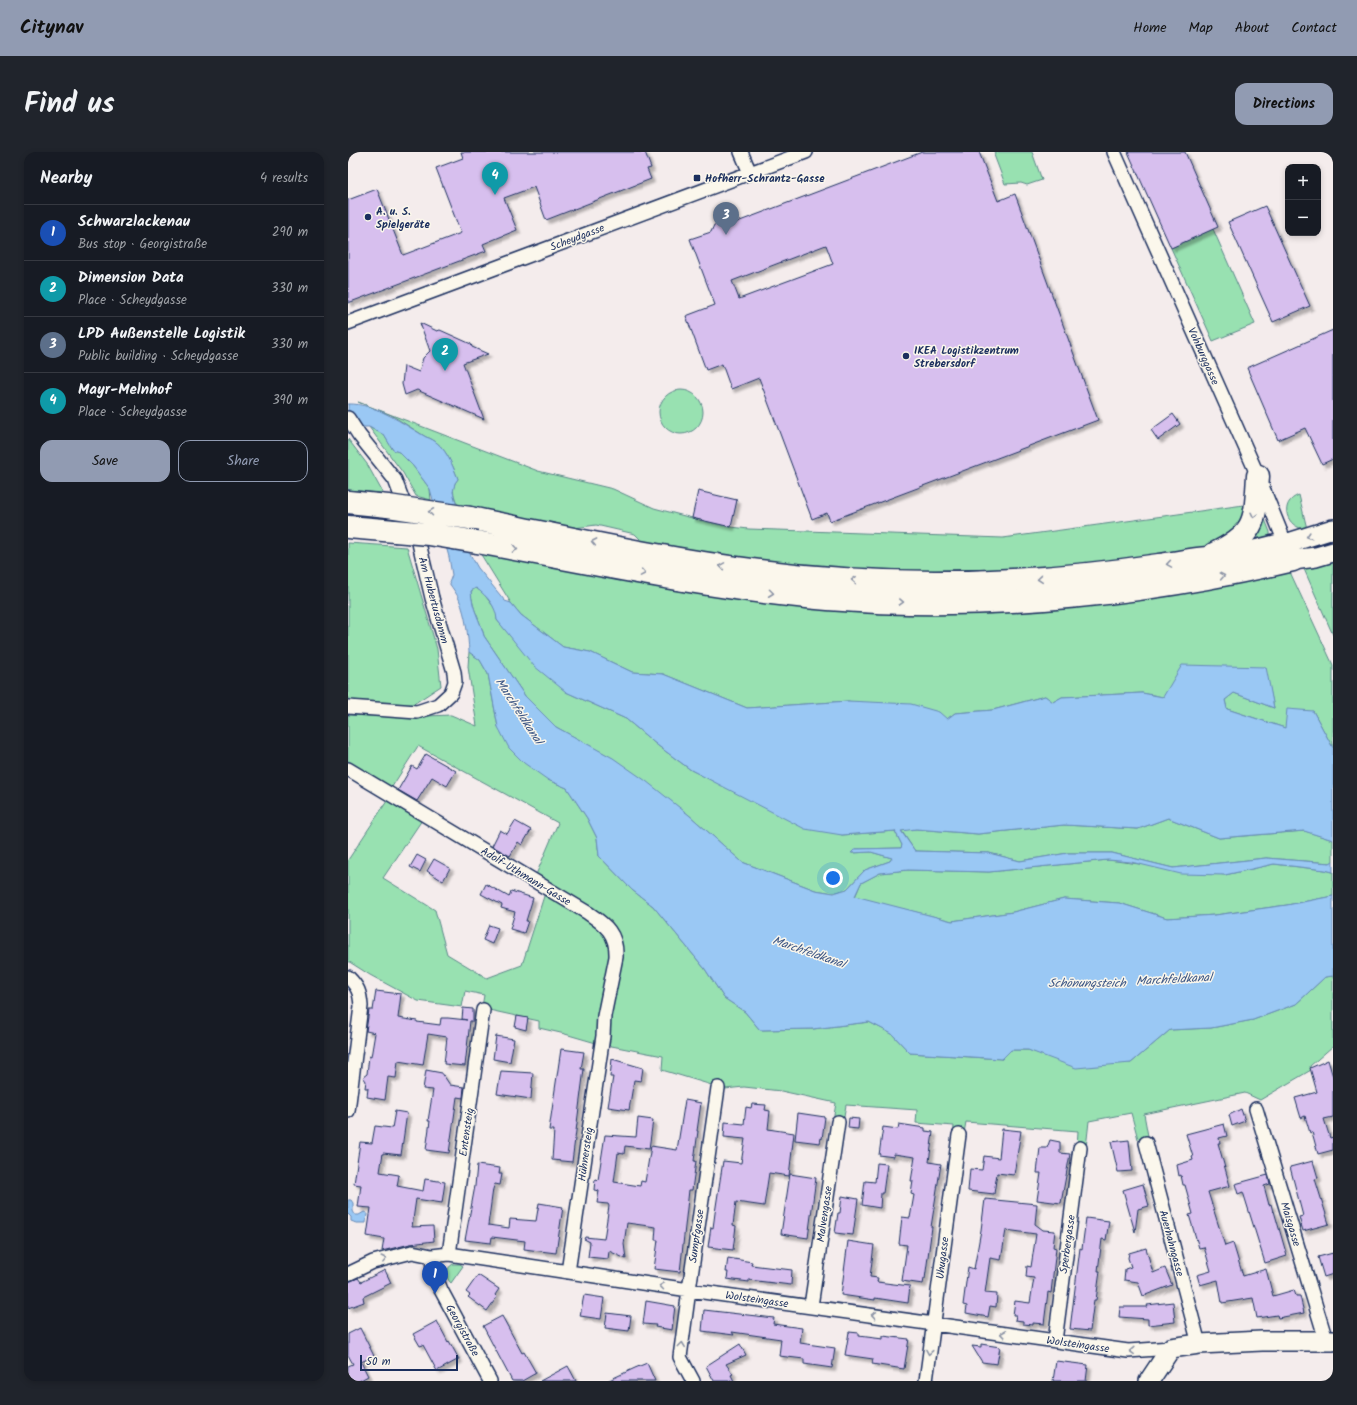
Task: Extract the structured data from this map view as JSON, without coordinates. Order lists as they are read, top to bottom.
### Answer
{
  "streets": {
    "street": [
      "Scheydgasse",
      "Vohburggasse",
      "Am Hubertusdamm",
      "Adolf-Uthmann-Gasse",
      "Entensteig",
      "Hühnersteig",
      "Malvengasse",
      "Maisgasse",
      "Sumpfgasse",
      "Auerhahngasse",
      "Sperbergasse",
      "Uhugasse",
      "Wolsteingasse",
      "Georgistraße"
    ]
  },
  "crossings": [
    ["Adolf-Uthmann-Gasse", "Hühnersteig"],
    ["Entensteig", "Wolsteingasse"],
    ["Hühnersteig", "Wolsteingasse"],
    ["Malvengasse", "Wolsteingasse"],
    ["Sumpfgasse", "Wolsteingasse"],
    ["Sperbergasse", "Wolsteingasse"],
    ["Uhugasse", "Wolsteingasse"],
    ["Wolsteingasse", "Georgistraße"]
  ],
  "water": ["Marchfeldkanal", "Schönungsteich"],
  "places": {
    "transit": ["Hofherr-Schrantz-Gasse"],
    "other": ["A. u. S. Spielgeräte", "IKEA Logistikzentrum Strebersdorf"]
  },
  "scale_bar": "50 m",
  "page": {
    "header": "Citynav",
    "nav": [
      "Home",
      "Map",
      "About",
      "Contact"
    ],
    "title": "Find us",
    "buttons": [
      "Directions",
      ["Save", "Share"]
    ],
    "heading": ["Nearby", "4 results"],
    "pins": [
      "4",
      "3",
      "2",
      "1"
    ],
    "map_buttons": ["+", "−"],
    "list": [
      {
        "mark": "1",
        "name": "Schwarzlackenau",
        "note": "Bus stop · Georgistraße",
        "value": "290 m"
      },
      {
        "mark": "2",
        "name": "Dimension Data",
        "note": "Place · Scheydgasse",
        "value": "330 m"
      },
      {
        "mark": "3",
        "name": "LPD Außenstelle Logistik",
        "note": "Public building · Scheydgasse",
        "value": "330 m"
      },
      {
        "mark": "4",
        "name": "Mayr-Melnhof",
        "note": "Place · Scheydgasse",
        "value": "390 m"
      }
    ],
    "scale": "50 m"
  }
}
